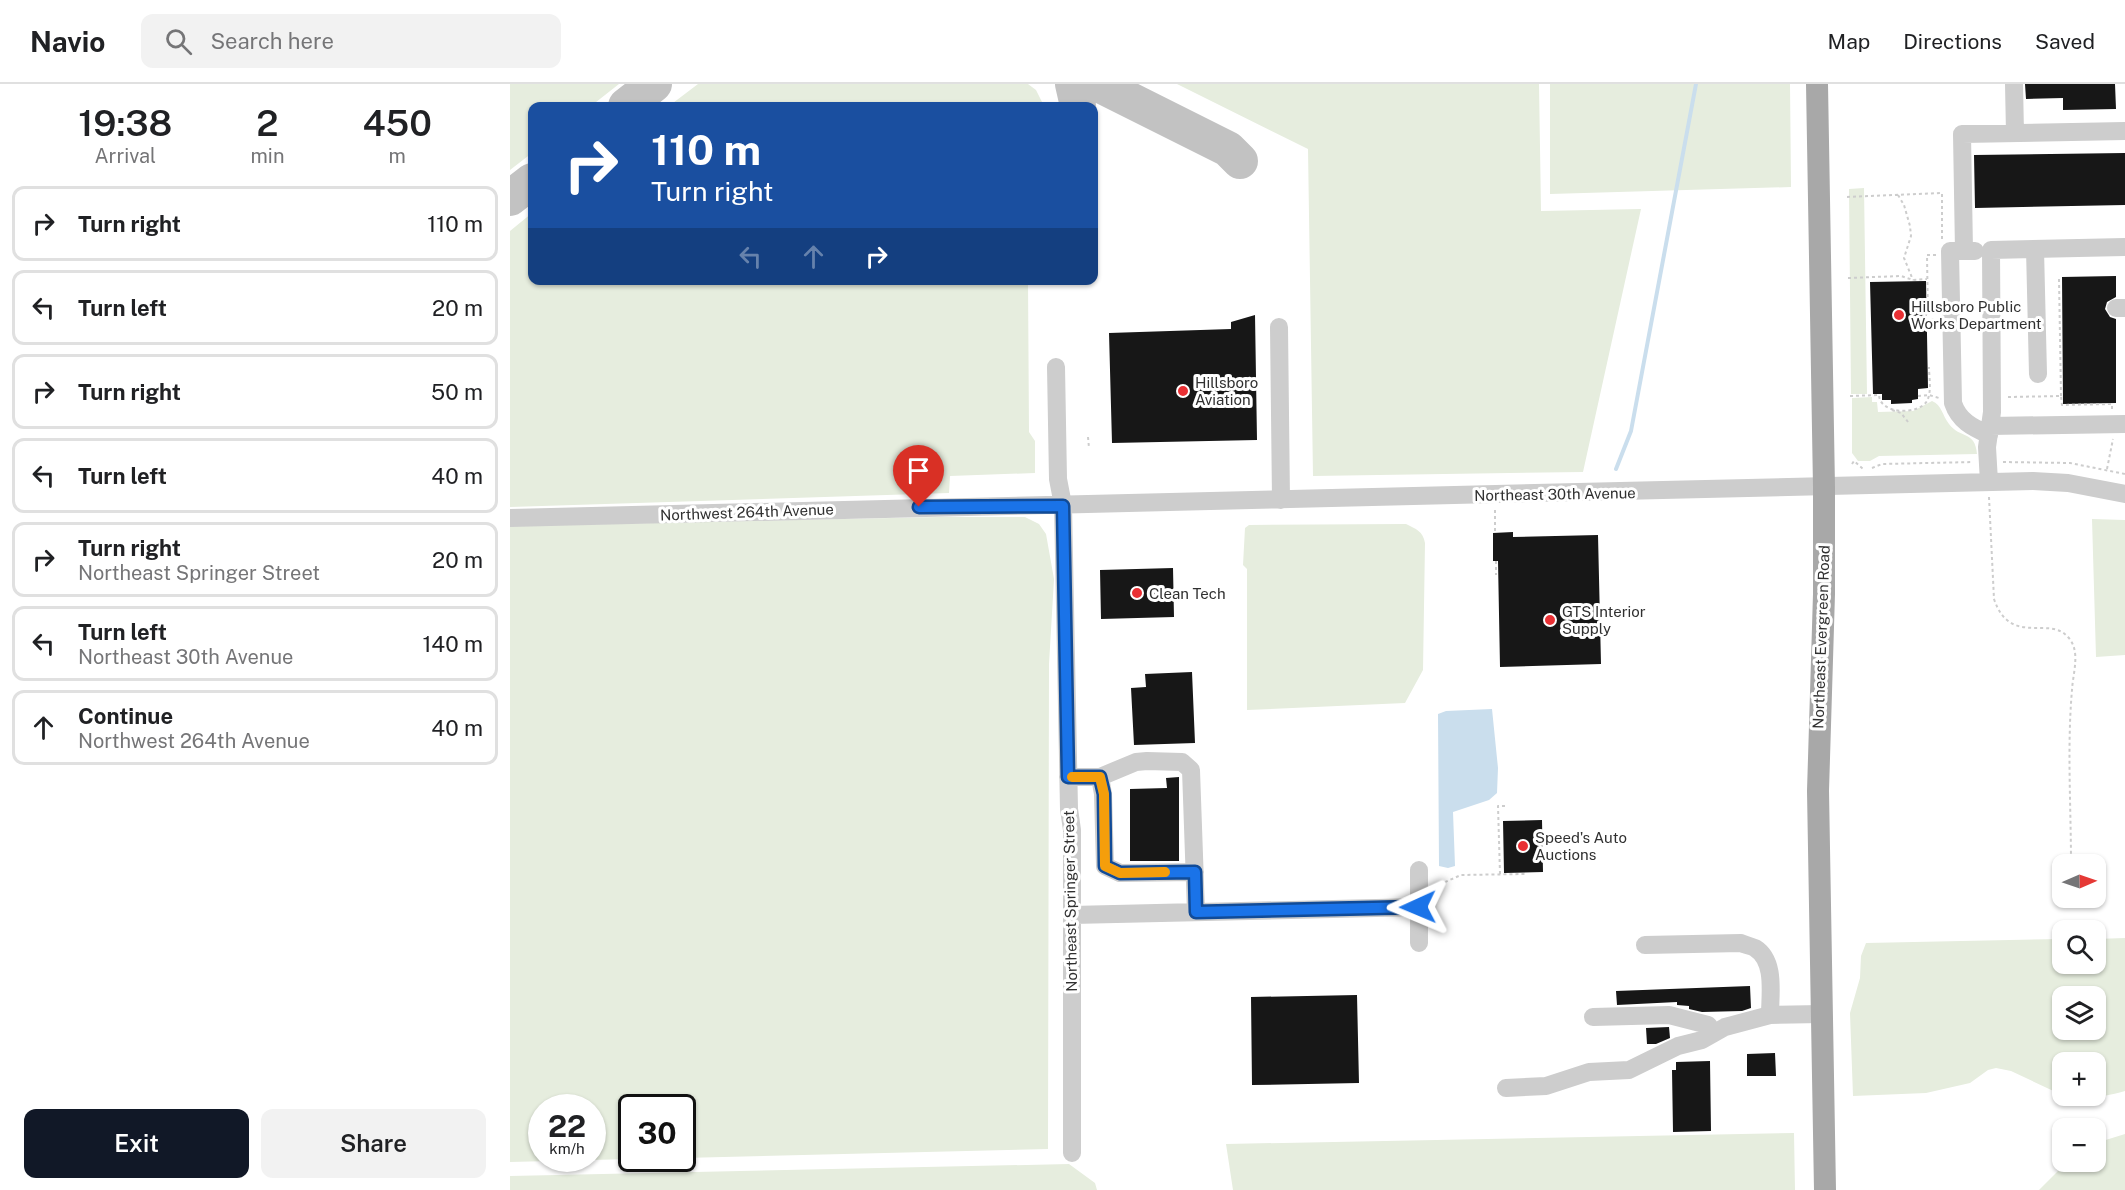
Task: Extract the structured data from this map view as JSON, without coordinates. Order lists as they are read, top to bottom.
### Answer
{
  "streets": {
    "main road": ["Northeast Evergreen Road"],
    "street": ["Northeast 30th Avenue", "Northwest 264th Avenue", "Northeast Springer Street"]
  },
  "crossings": [
    ["Northeast 30th Avenue", "Northwest 264th Avenue"],
    ["Northeast 30th Avenue", "Northeast Evergreen Road"],
    ["Northeast 30th Avenue", "Northeast Springer Street"]
  ],
  "places": [
    "Hillsboro Public Works Department",
    "Hillsboro Aviation",
    "Clean Tech",
    "GTS Interior Supply",
    "Speed's Auto Auctions"
  ],
  "north": "right",
  "page": {
    "header": "Navio",
    "search": "Search here",
    "nav": ["Map", "Directions", "Saved"],
    "eta": [
      "19:38",
      "Arrival",
      "2",
      "min",
      "450",
      "m"
    ],
    "turn": ["110 m", "Turn right"],
    "list": [
      {
        "name": "Turn right",
        "value": "110 m"
      },
      {
        "name": "Turn left",
        "value": "20 m"
      },
      {
        "name": "Turn right",
        "value": "50 m"
      },
      {
        "name": "Turn left",
        "value": "40 m"
      },
      {
        "name": "Turn right",
        "note": "Northeast Springer Street",
        "value": "20 m"
      },
      {
        "name": "Turn left",
        "note": "Northeast 30th Avenue",
        "value": "140 m"
      },
      {
        "name": "Continue",
        "note": "Northwest 264th Avenue",
        "value": "40 m"
      }
    ],
    "map_buttons": ["+", "−"],
    "speed": "22 km/h",
    "limit": "30",
    "buttons": ["Exit", "Share"]
  }
}
